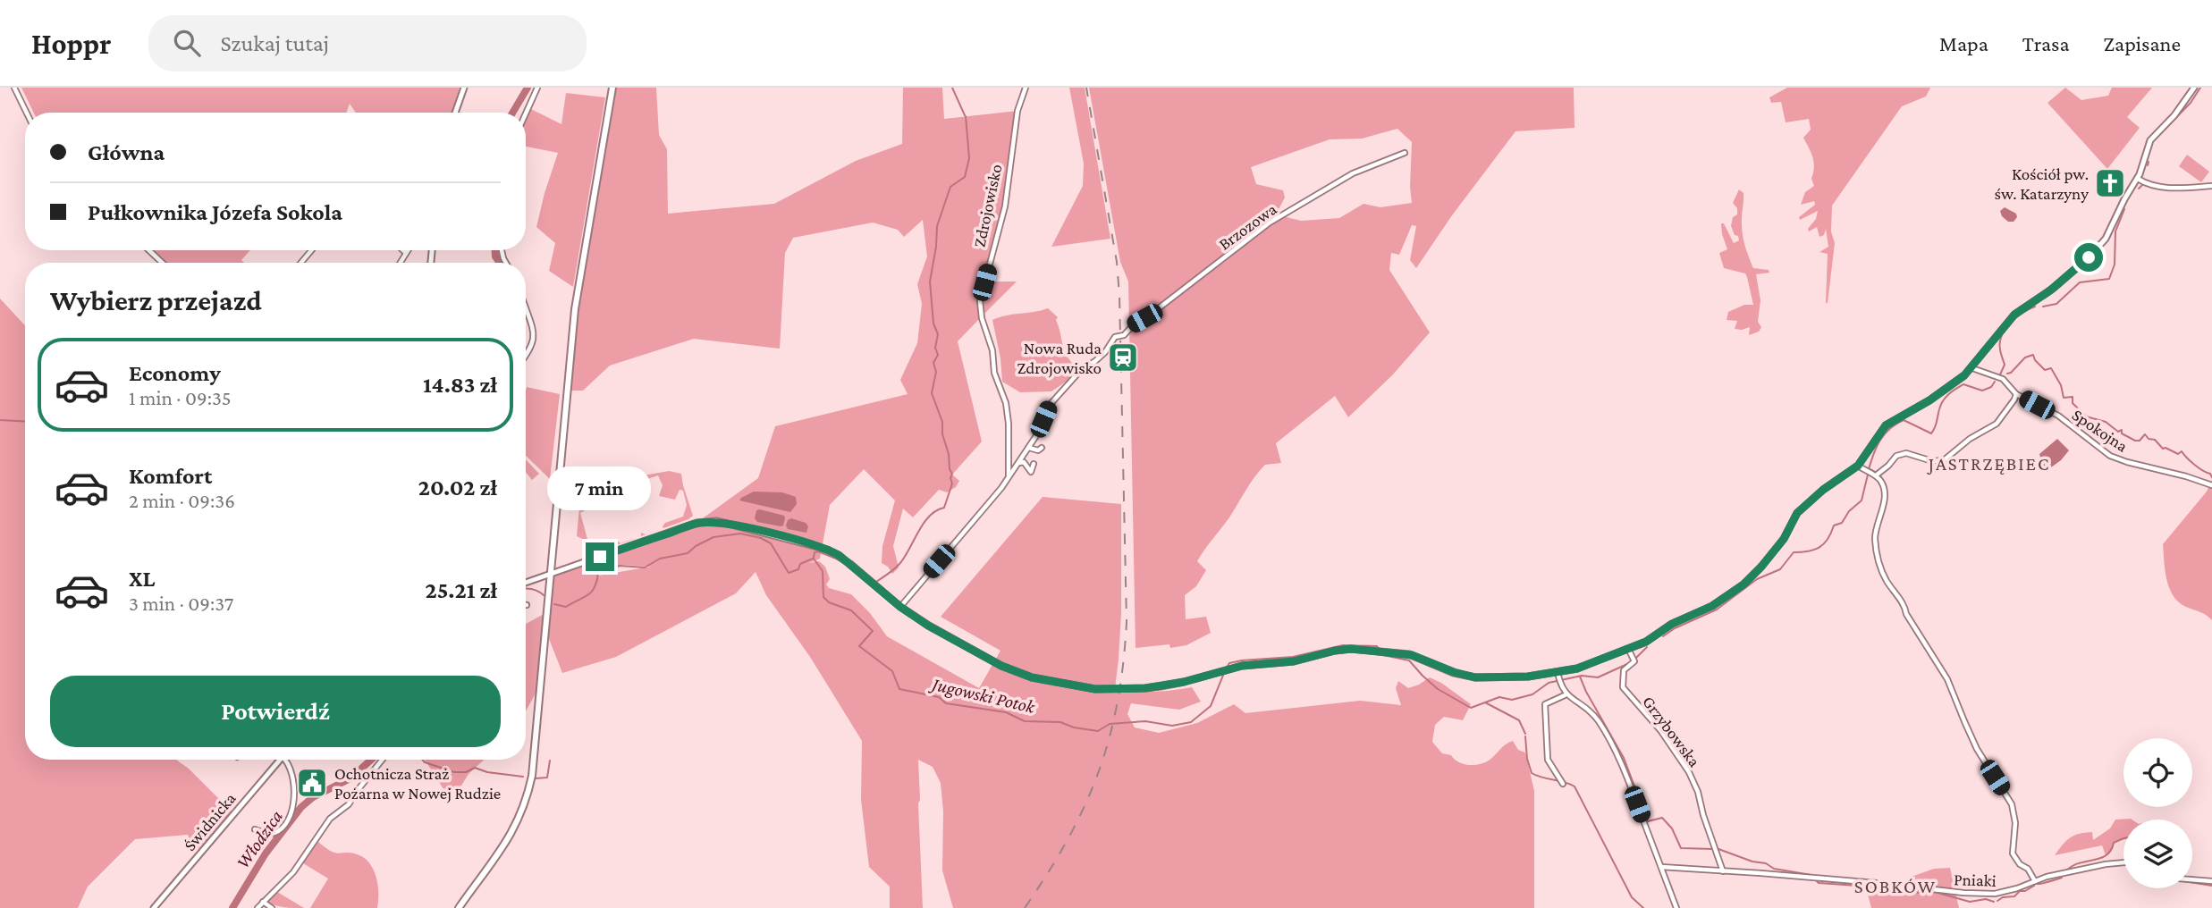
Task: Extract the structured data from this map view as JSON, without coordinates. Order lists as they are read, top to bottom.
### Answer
{
  "streets": {
    "street": [
      "Zdrojowisko",
      "Brzozowa",
      "Spokojna",
      "Grzybowska",
      "Świdnicka",
      "Pniaki"
    ]
  },
  "crossings": [
    ["Grzybowska", "Pniaki"]
  ],
  "districts": ["JASTRZĘBIEC", "SOBKÓW"],
  "water": ["Jugowski Potok", "Włodzica"],
  "places": {
    "church": ["Kościół pw. św. Katarzyny"],
    "station": ["Nowa Ruda Zdrojowisko"],
    "public building": ["Ochotnicza Straż Pożarna w Nowej Rudzie"]
  },
  "page": {
    "header": "Hoppr",
    "search": "Szukaj tutaj",
    "nav": ["Mapa", "Trasa", "Zapisane"],
    "banner": ["Główna", "Pułkownika Józefa Sokola"],
    "heading": "Wybierz przejazd",
    "list": [
      {
        "name": "Economy",
        "note": "1 min · 09:35",
        "value": "14.83 zł"
      },
      {
        "name": "Komfort",
        "note": "2 min · 09:36",
        "value": "20.02 zł"
      },
      {
        "name": "XL",
        "note": "3 min · 09:37",
        "value": "25.21 zł"
      }
    ],
    "bubble": "7 min",
    "buttons": "Potwierdź"
  }
}
